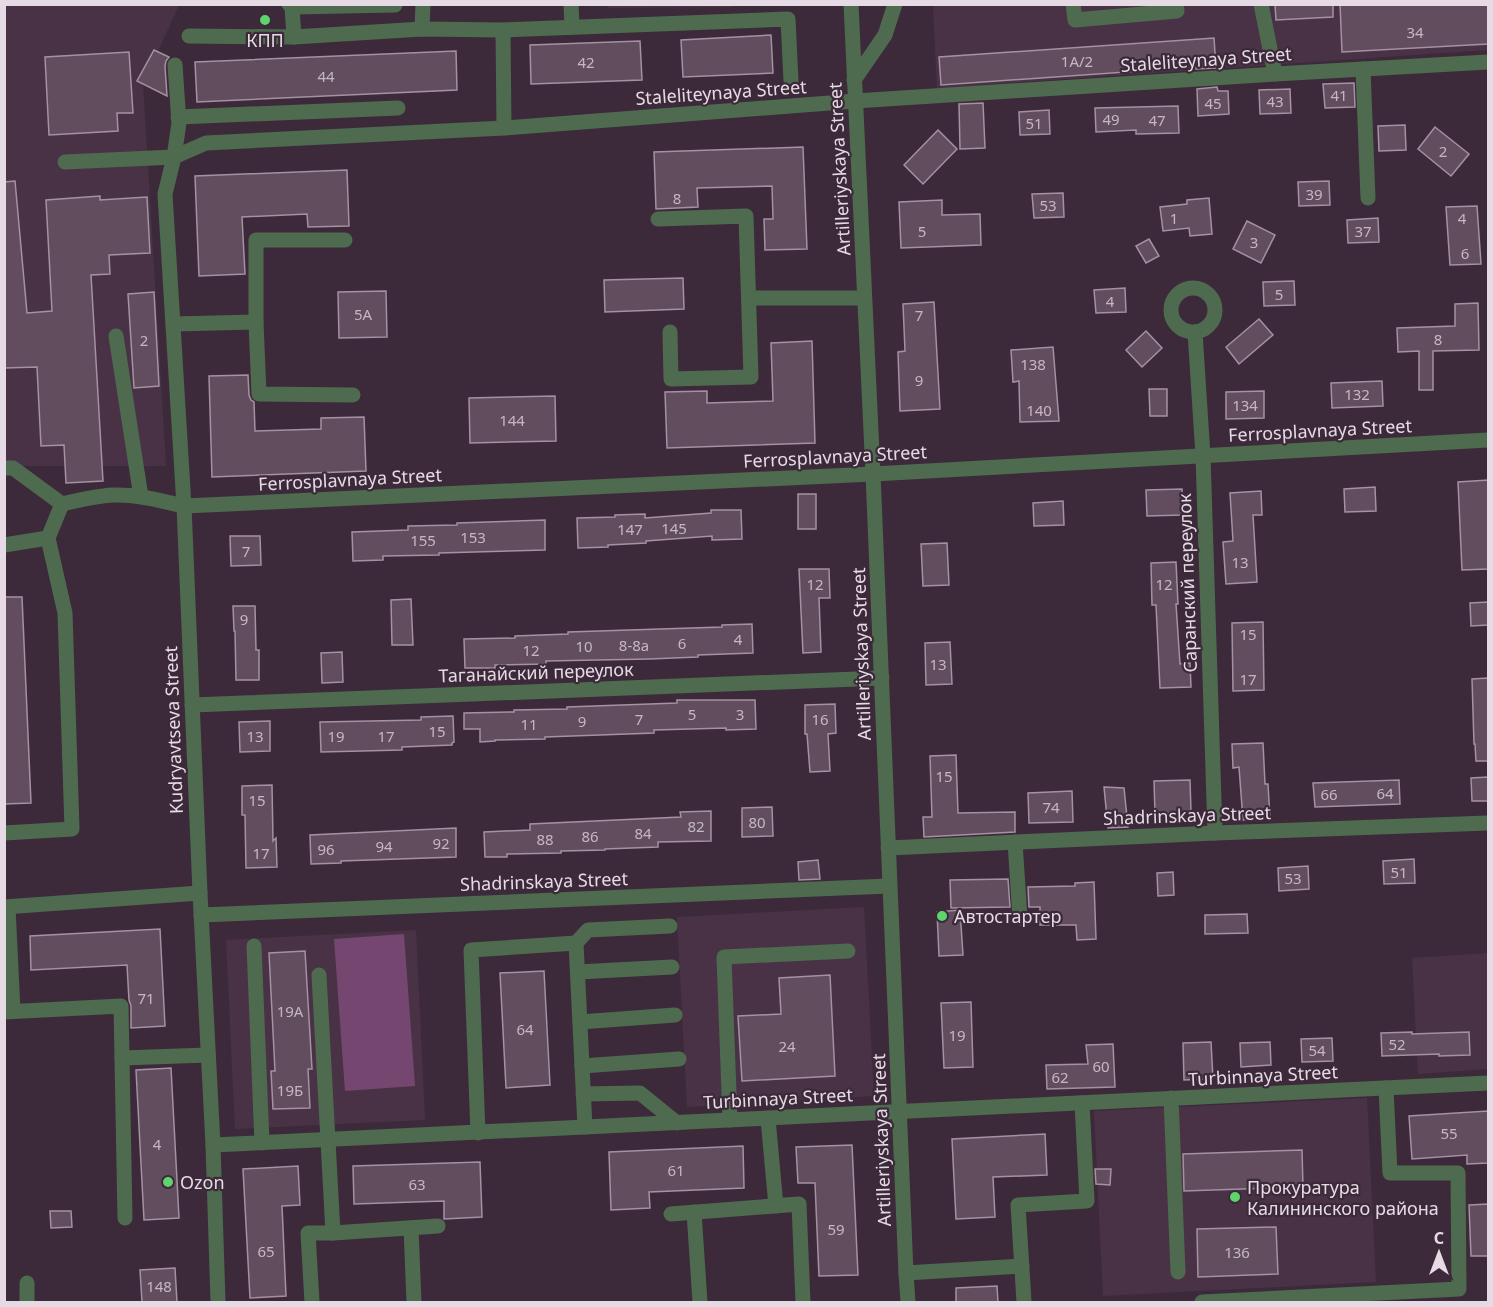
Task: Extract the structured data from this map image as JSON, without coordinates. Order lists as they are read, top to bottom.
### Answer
{
  "streets": {
    "street": [
      "Staleliteynaya Street",
      "Artilleriyskaya Street",
      "Ferrosplavnaya Street",
      "Саранский переулок",
      "Таганайский переулок",
      "Kudryavtseva Street",
      "Shadrinskaya Street",
      "Turbinnaya Street"
    ]
  },
  "crossings": [
    ["Staleliteynaya Street", "Artilleriyskaya Street"],
    ["Staleliteynaya Street", "Kudryavtseva Street"],
    ["Artilleriyskaya Street", "Ferrosplavnaya Street"],
    ["Artilleriyskaya Street", "Таганайский переулок"],
    ["Artilleriyskaya Street", "Shadrinskaya Street"],
    ["Artilleriyskaya Street", "Turbinnaya Street"],
    ["Ferrosplavnaya Street", "Саранский переулок"],
    ["Ferrosplavnaya Street", "Kudryavtseva Street"],
    ["Саранский переулок", "Shadrinskaya Street"],
    ["Таганайский переулок", "Kudryavtseva Street"],
    ["Kudryavtseva Street", "Shadrinskaya Street"],
    ["Kudryavtseva Street", "Turbinnaya Street"]
  ],
  "places": [
    "КПП",
    "Автостартер",
    "Ozon",
    "Прокуратура Калининского района"
  ],
  "house_numbers": [
    "34",
    "1А/2",
    "42",
    "44",
    "41",
    "43",
    "45",
    "49",
    "47",
    "51",
    "2",
    "39",
    "8",
    "53",
    "1",
    "4",
    "5",
    "37",
    "3",
    "6",
    "5",
    "4",
    "5А",
    "7",
    "8",
    "2",
    "138",
    "9",
    "132",
    "134",
    "140",
    "144",
    "145",
    "147",
    "153",
    "155",
    "7",
    "13",
    "12",
    "12",
    "9",
    "15",
    "4",
    "6",
    "8-8а",
    "10",
    "12",
    "13",
    "17",
    "5",
    "3",
    "7",
    "16",
    "9",
    "11",
    "15",
    "13",
    "19",
    "17",
    "15",
    "64",
    "66",
    "15",
    "74",
    "80",
    "82",
    "84",
    "86",
    "88",
    "92",
    "94",
    "96",
    "17",
    "51",
    "53",
    "71",
    "19А",
    "64",
    "19",
    "52",
    "24",
    "54",
    "60",
    "62",
    "19Б",
    "55",
    "4",
    "61",
    "63",
    "59",
    "65",
    "136",
    "148"
  ],
  "north": "top"
}
